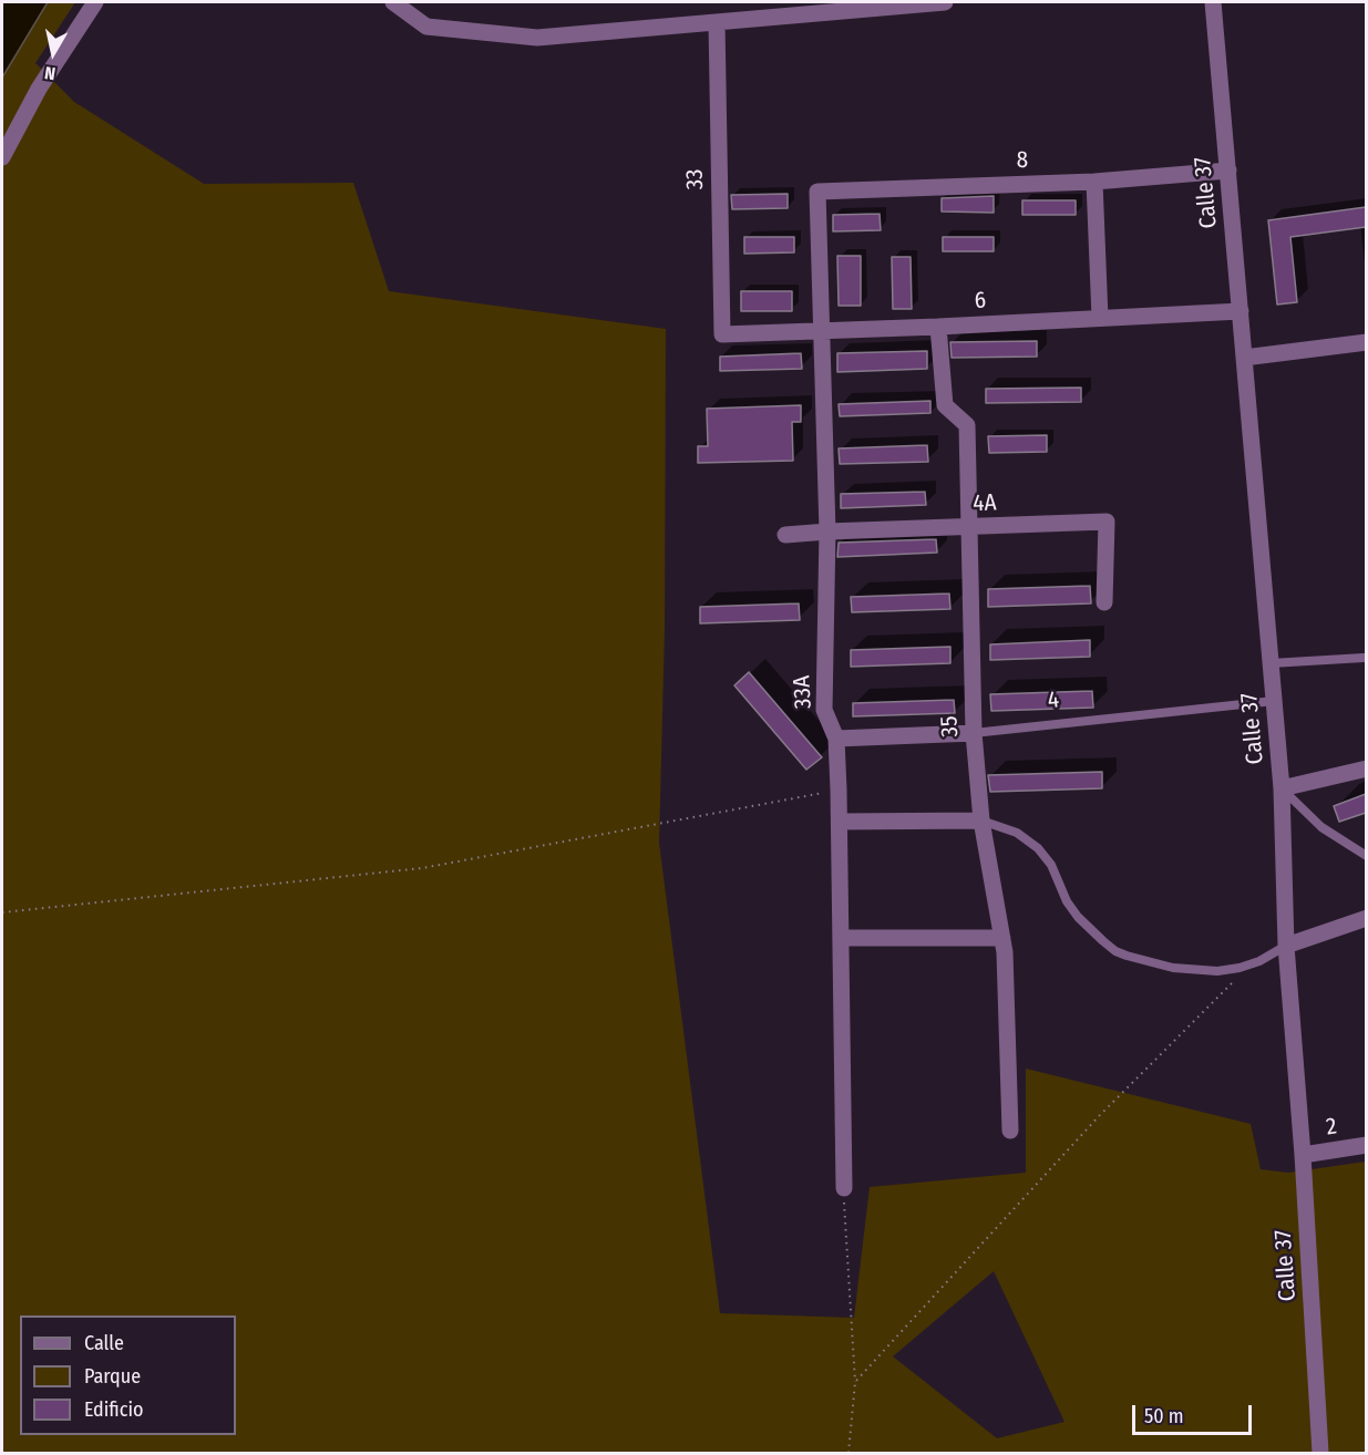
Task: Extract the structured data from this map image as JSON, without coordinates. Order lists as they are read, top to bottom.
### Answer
{
  "streets": {
    "street": [
      "8",
      "33",
      "Calle 37",
      "6",
      "4A",
      "33A",
      "4",
      "35",
      "2"
    ]
  },
  "crossings": [
    ["8", "Calle 37"],
    ["8", "33A"],
    ["33", "6"],
    ["Calle 37", "6"],
    ["Calle 37", "4"],
    ["Calle 37", "2"],
    ["6", "33A"],
    ["6", "35"],
    ["4A", "33A"],
    ["4A", "35"],
    ["33A", "4"],
    ["4", "35"]
  ],
  "legend": ["Calle", "Parque", "Edificio"],
  "scale_bar": "50 m",
  "north": "bottom"
}
